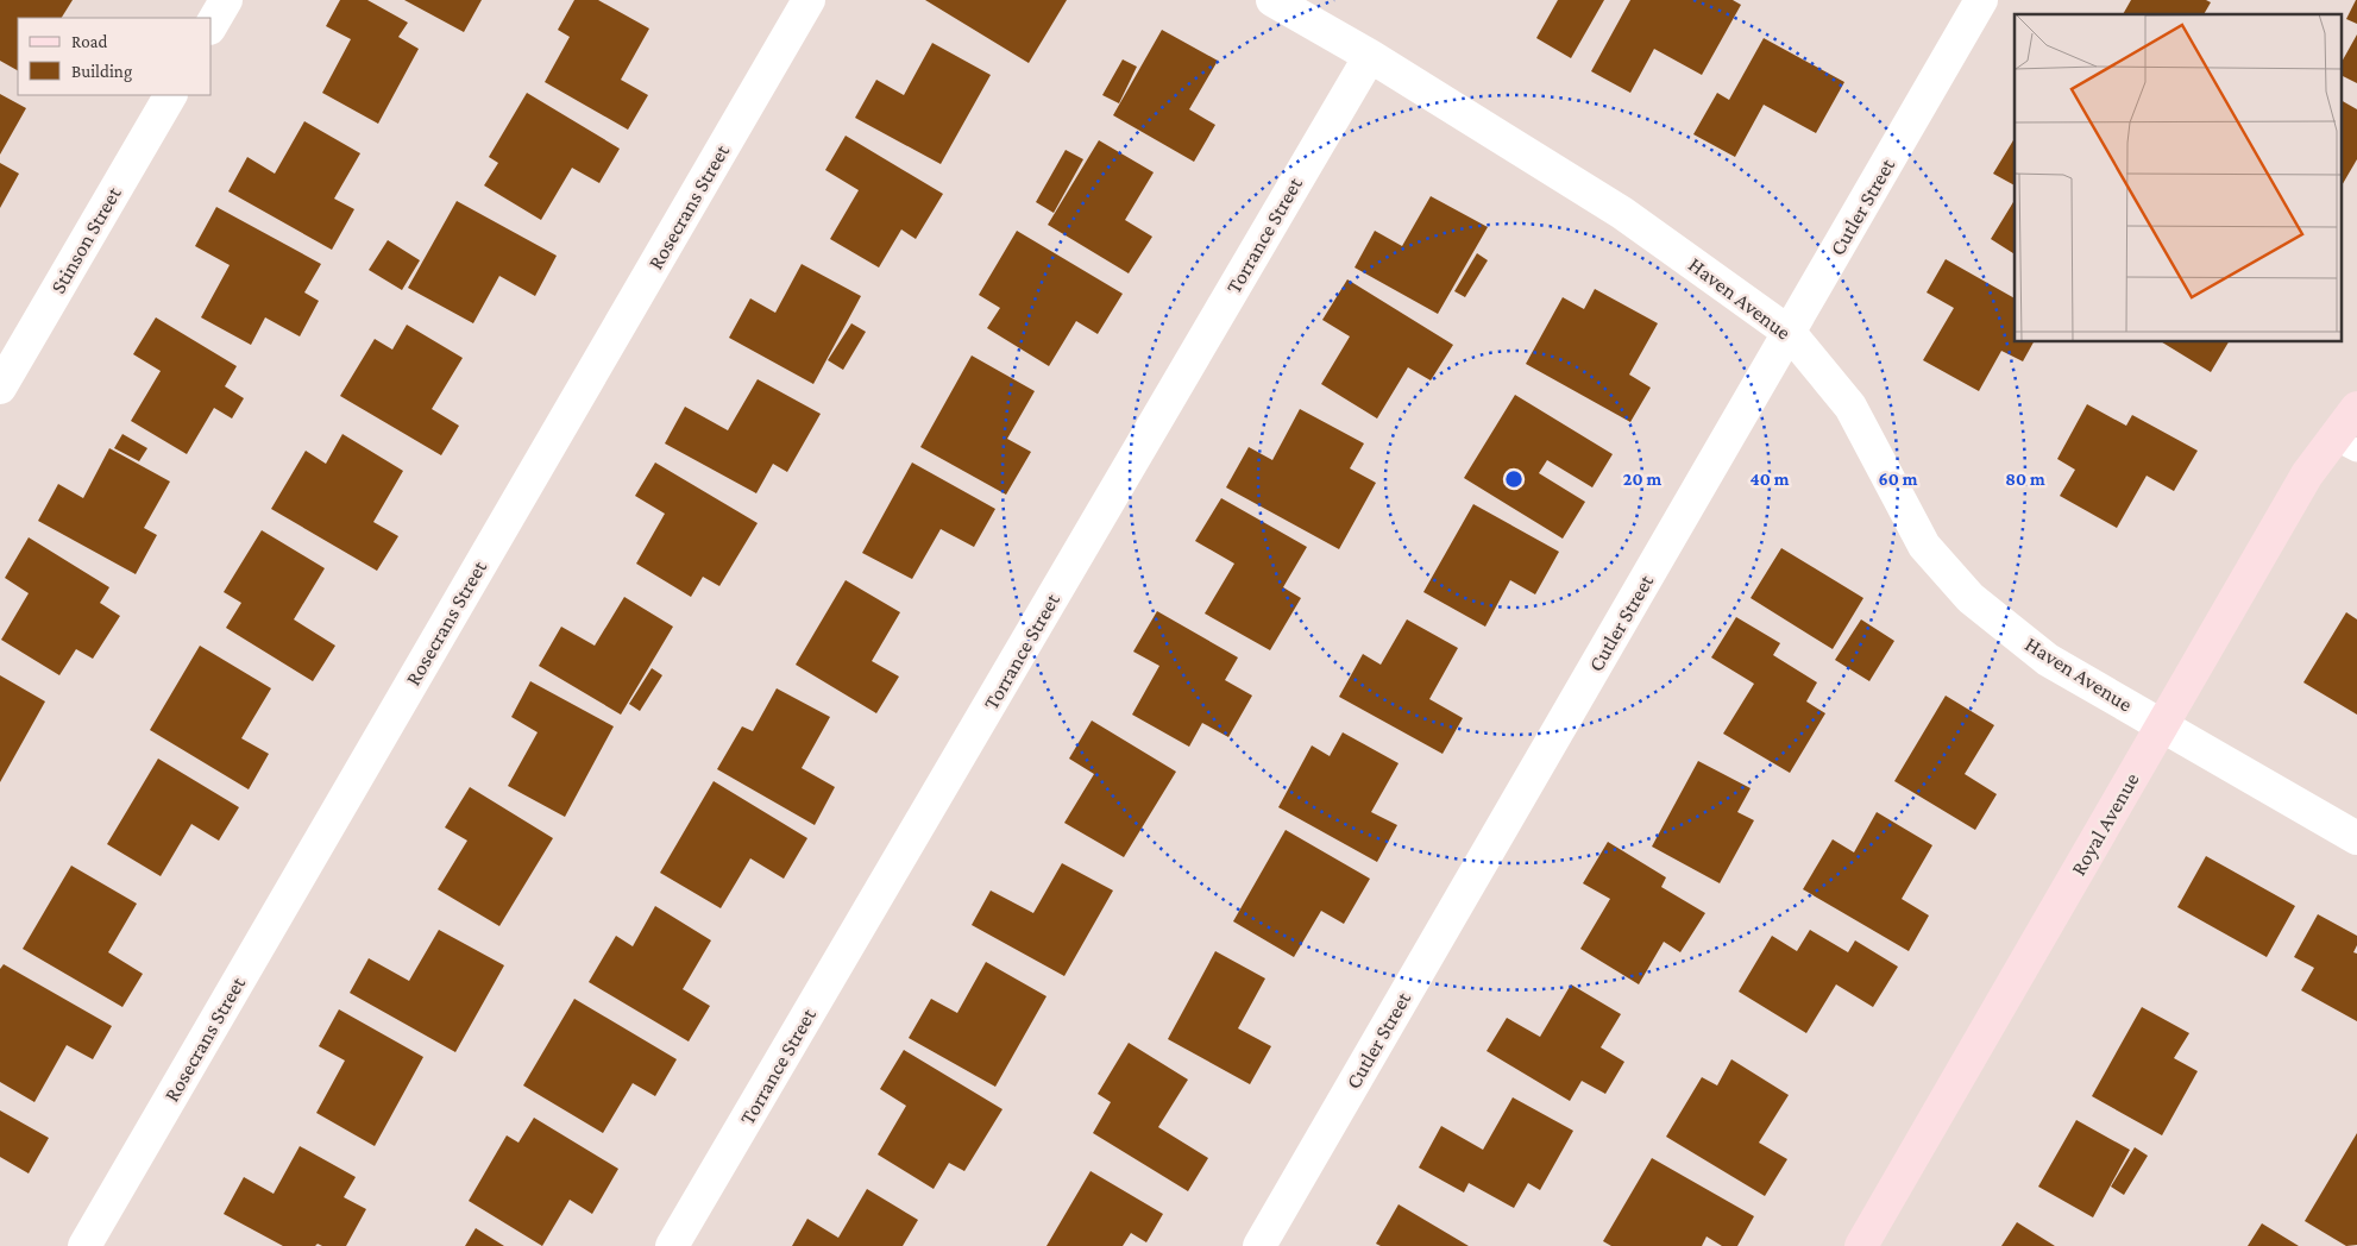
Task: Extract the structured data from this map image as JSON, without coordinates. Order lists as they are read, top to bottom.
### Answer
{
  "streets": {
    "main road": ["Royal Avenue"],
    "street": [
      "Rosecrans Street",
      "Cutler Street",
      "Torrance Street",
      "Stinson Street",
      "Haven Avenue"
    ]
  },
  "crossings": [
    ["Cutler Street", "Haven Avenue"],
    ["Torrance Street", "Haven Avenue"],
    ["Haven Avenue", "Royal Avenue"]
  ],
  "legend": ["Road", "Building"],
  "rings": [
    "20 m",
    "40 m",
    "60 m",
    "80 m"
  ]
}
